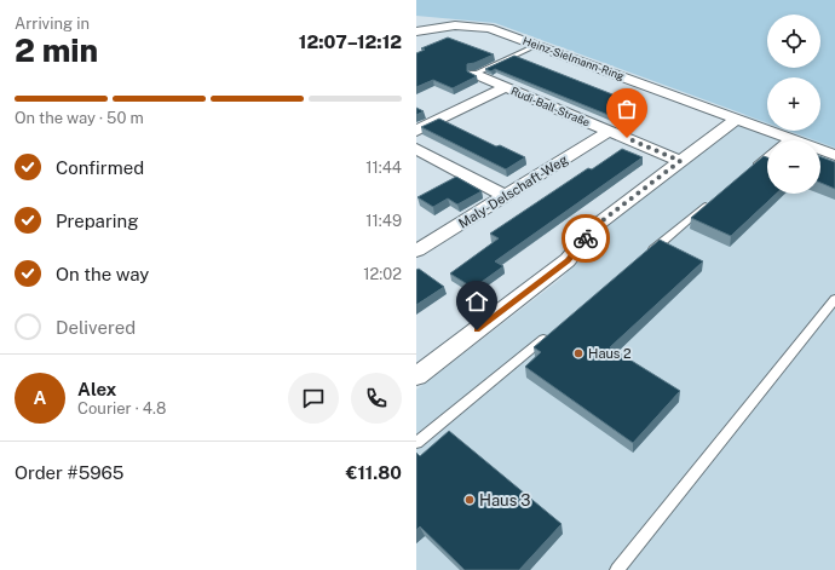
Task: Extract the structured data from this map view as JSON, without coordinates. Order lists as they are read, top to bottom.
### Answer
{
  "streets": {
    "street": ["Heinz-Sielmann-Ring", "Rudi-Ball-Straße", "Maly-Delschaft-Weg"]
  },
  "crossings": [
    ["Rudi-Ball-Straße", "Maly-Delschaft-Weg"]
  ],
  "places": ["Haus 2", "Haus 3"],
  "page": {
    "heading": ["2 min", "Arriving in", "12:07–12:12"],
    "panel": [
      "Alex",
      "Courier · 4.8",
      "Order #5965",
      "€11.80"
    ],
    "map_buttons": ["+", "−"],
    "bar": "On the way · 50 m",
    "list": [
      ["Confirmed", "11:44"],
      ["Preparing", "11:49"],
      ["On the way", "12:02"],
      "Delivered"
    ],
    "round": "A"
  }
}
